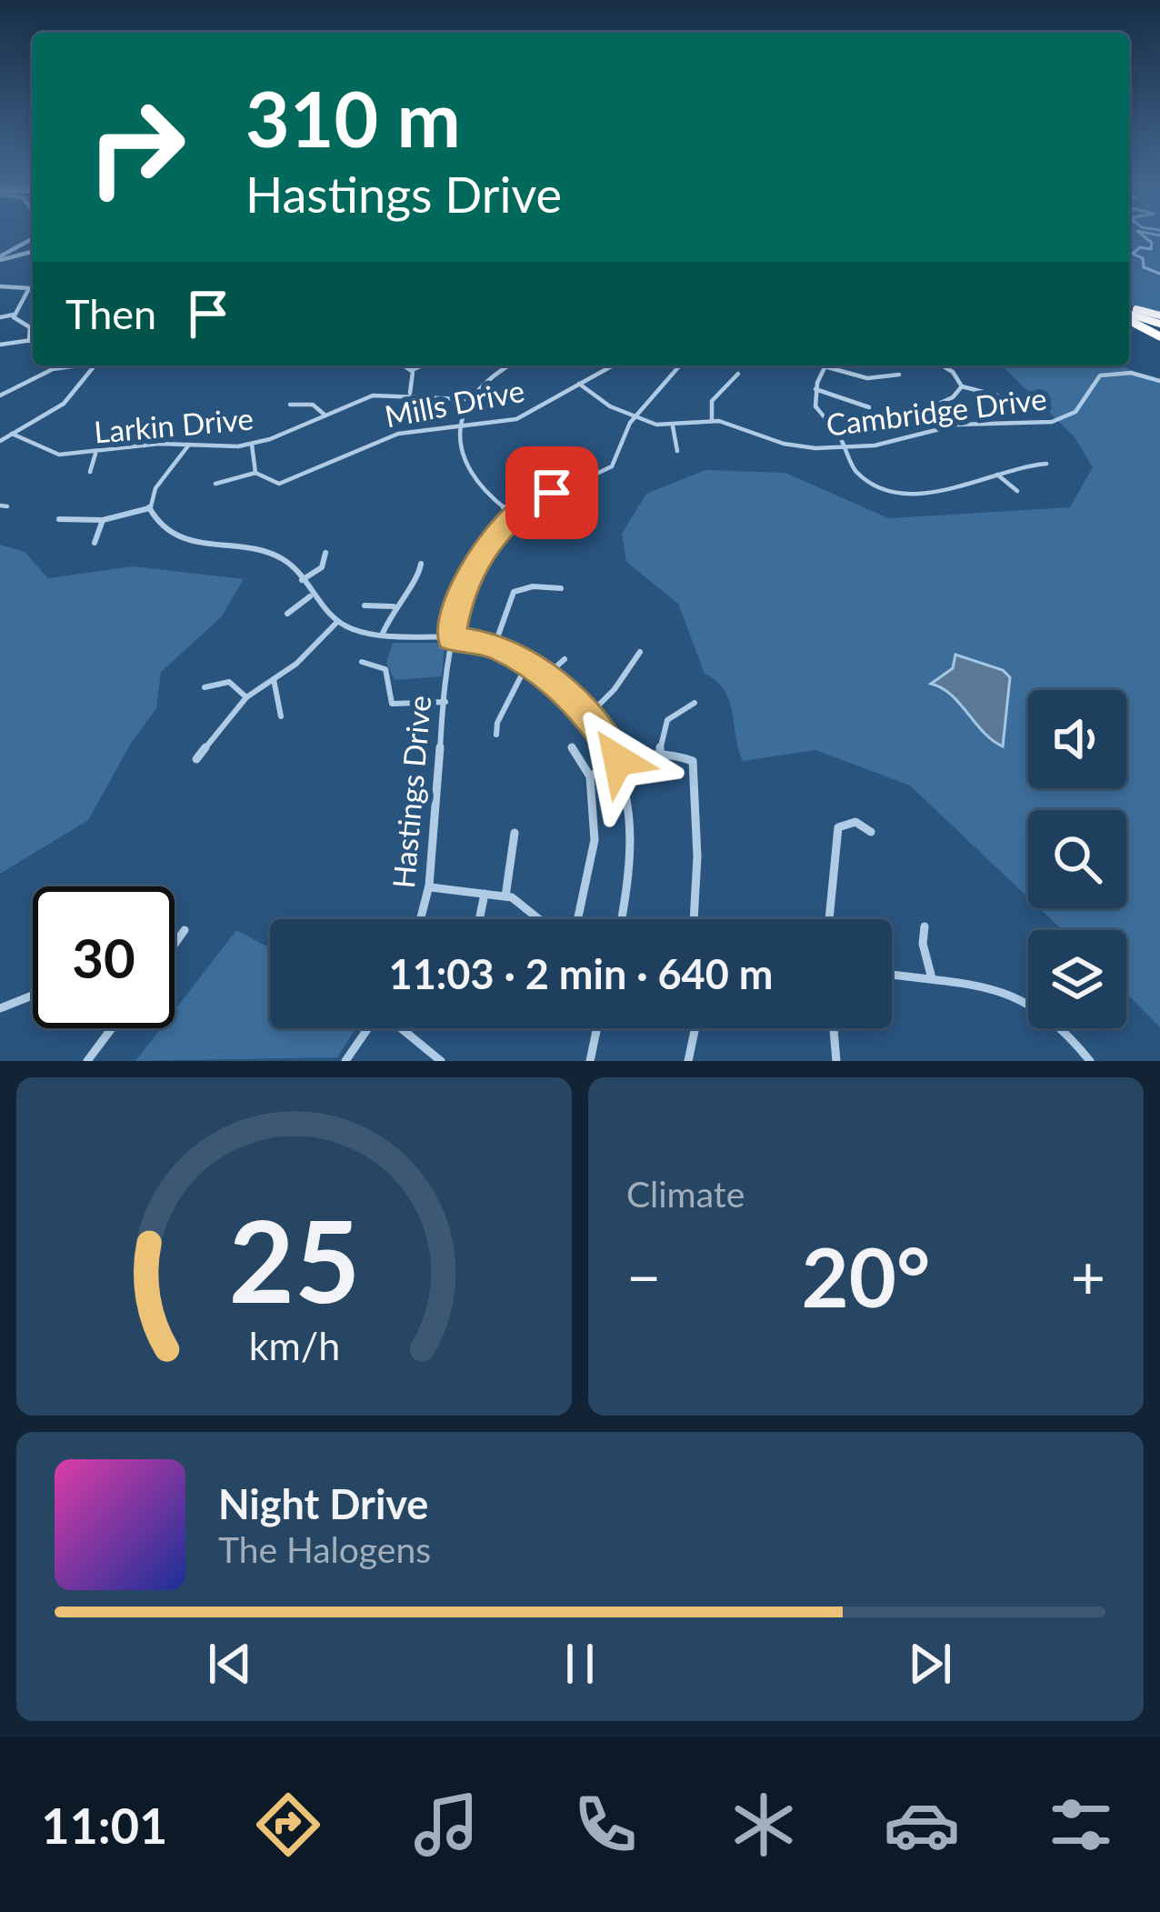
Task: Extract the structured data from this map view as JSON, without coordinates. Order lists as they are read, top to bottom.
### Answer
{
  "streets": {
    "street": [
      "Mills Drive",
      "Cambridge Drive",
      "Larkin Drive",
      "Hastings Drive"
    ]
  },
  "crossings": [
    ["Mills Drive", "Cambridge Drive"],
    ["Cambridge Drive", "Hastings Drive"]
  ],
  "page": {
    "turn": ["310 m", "Hastings Drive"],
    "then": "Then",
    "limit": "30",
    "trip": "11:03 · 2 min · 640 m",
    "tile": "Climate",
    "heat": ["−", "20°", "+"],
    "song": ["Night Drive", "The Halogens"],
    "tabs": "11:01",
    "gauge": ["25", "km/h"]
  }
}
